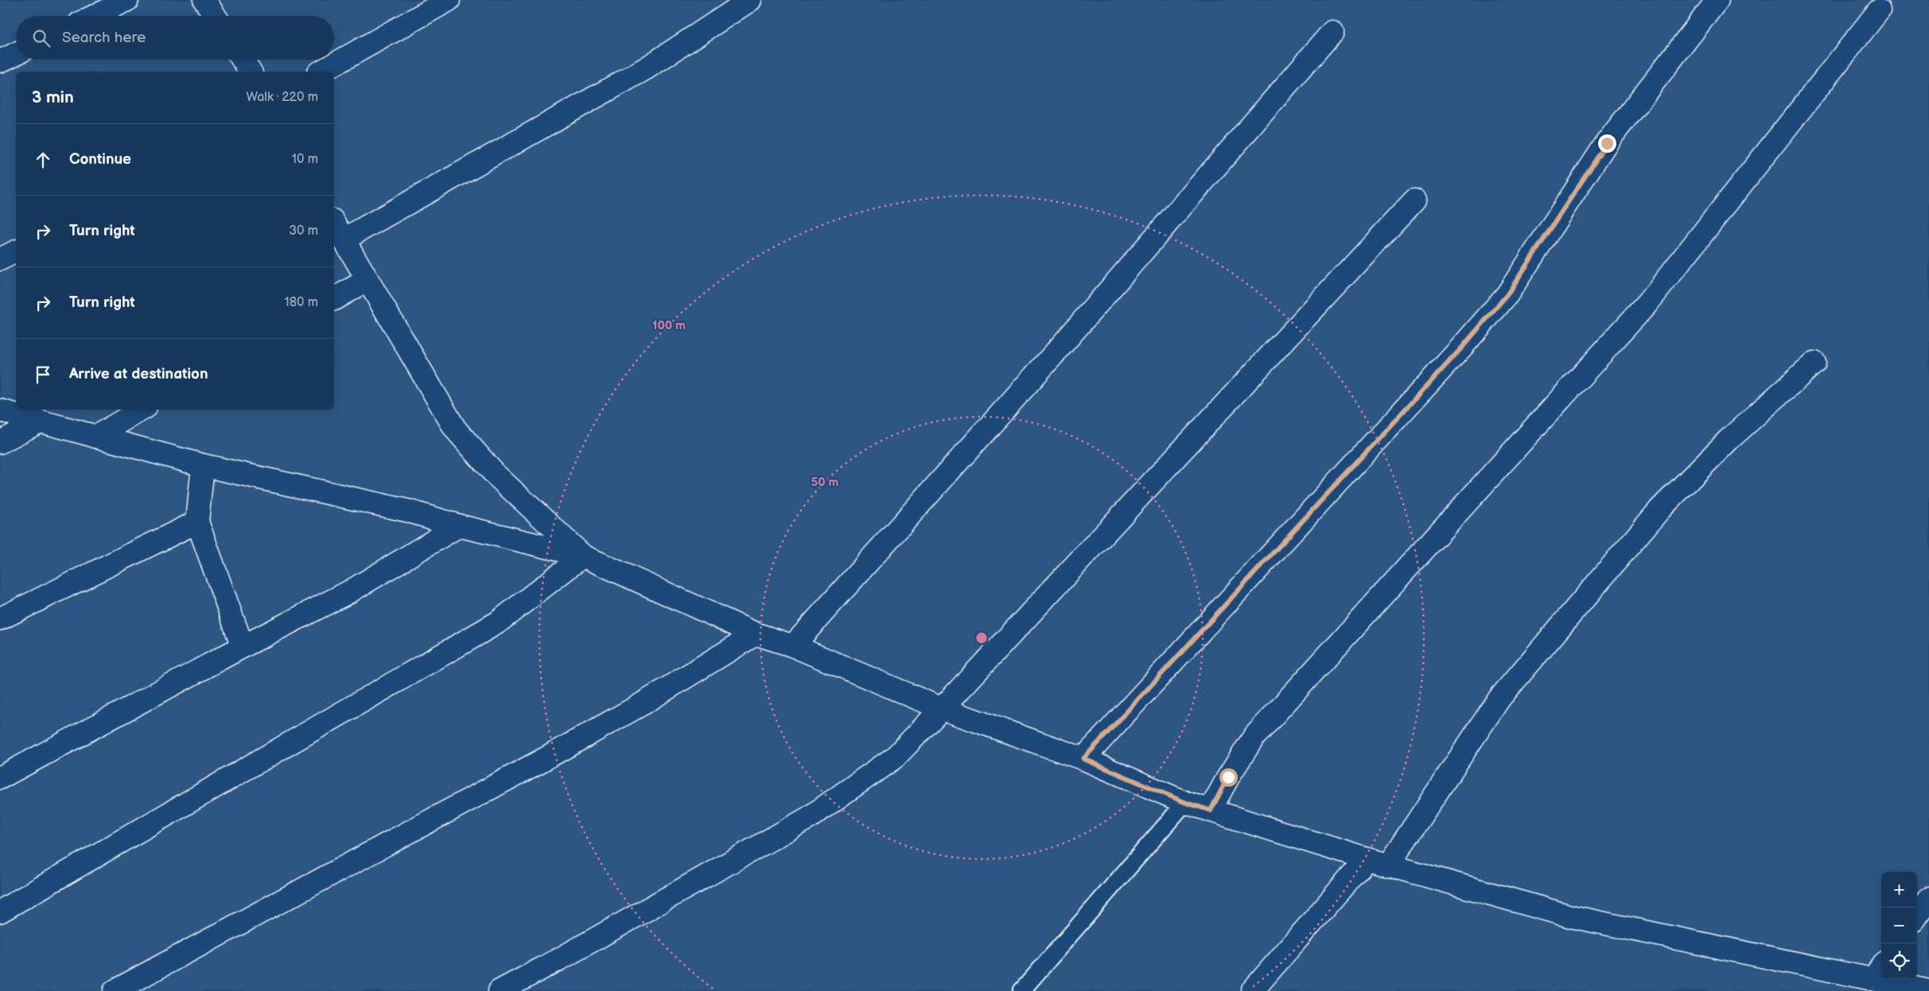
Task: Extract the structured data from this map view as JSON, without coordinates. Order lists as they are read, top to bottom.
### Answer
{
  "page": {
    "search": "Search here",
    "heading": ["3 min", "Walk · 220 m"],
    "list": [
      ["Continue", "10 m"],
      ["Turn right", "30 m"],
      ["Turn right", "180 m"],
      "Arrive at destination"
    ],
    "map_buttons": ["+", "−"]
  },
  "rings": ["100 m", "50 m"]
}
